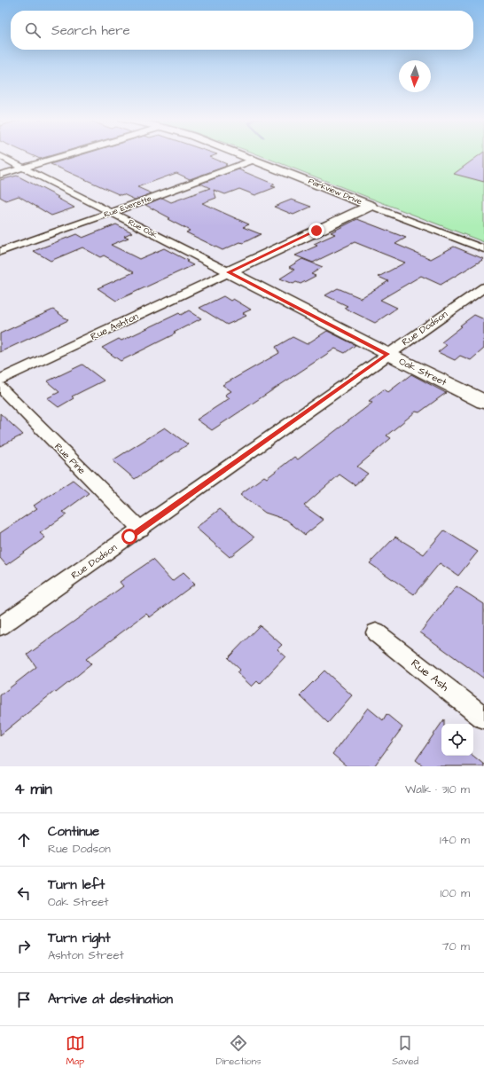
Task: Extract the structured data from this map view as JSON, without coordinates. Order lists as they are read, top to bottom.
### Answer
{
  "streets": {
    "main road": ["Parkview Drive", "Oak Street"],
    "street": [
      "Rue Everette",
      "Rue Oak",
      "Rue Ashton",
      "Rue Dodson",
      "Rue Pine",
      "Rue Ash"
    ]
  },
  "crossings": [
    ["Parkview Drive", "Rue Everette"],
    ["Rue Everette", "Rue Oak"],
    ["Rue Oak", "Rue Ashton"],
    ["Rue Oak", "Oak Street"],
    ["Rue Ashton", "Oak Street"],
    ["Rue Dodson", "Oak Street"],
    ["Rue Dodson", "Rue Pine"]
  ],
  "north": "bottom",
  "page": {
    "search": "Search here",
    "heading": ["4 min", "Walk · 310 m"],
    "list": [
      ["Continue", "Rue Dodson", "140 m"],
      ["Turn left", "Oak Street", "100 m"],
      ["Turn right", "Ashton Street", "70 m"],
      "Arrive at destination"
    ],
    "nav": ["Map", "Directions", "Saved"]
  }
}
